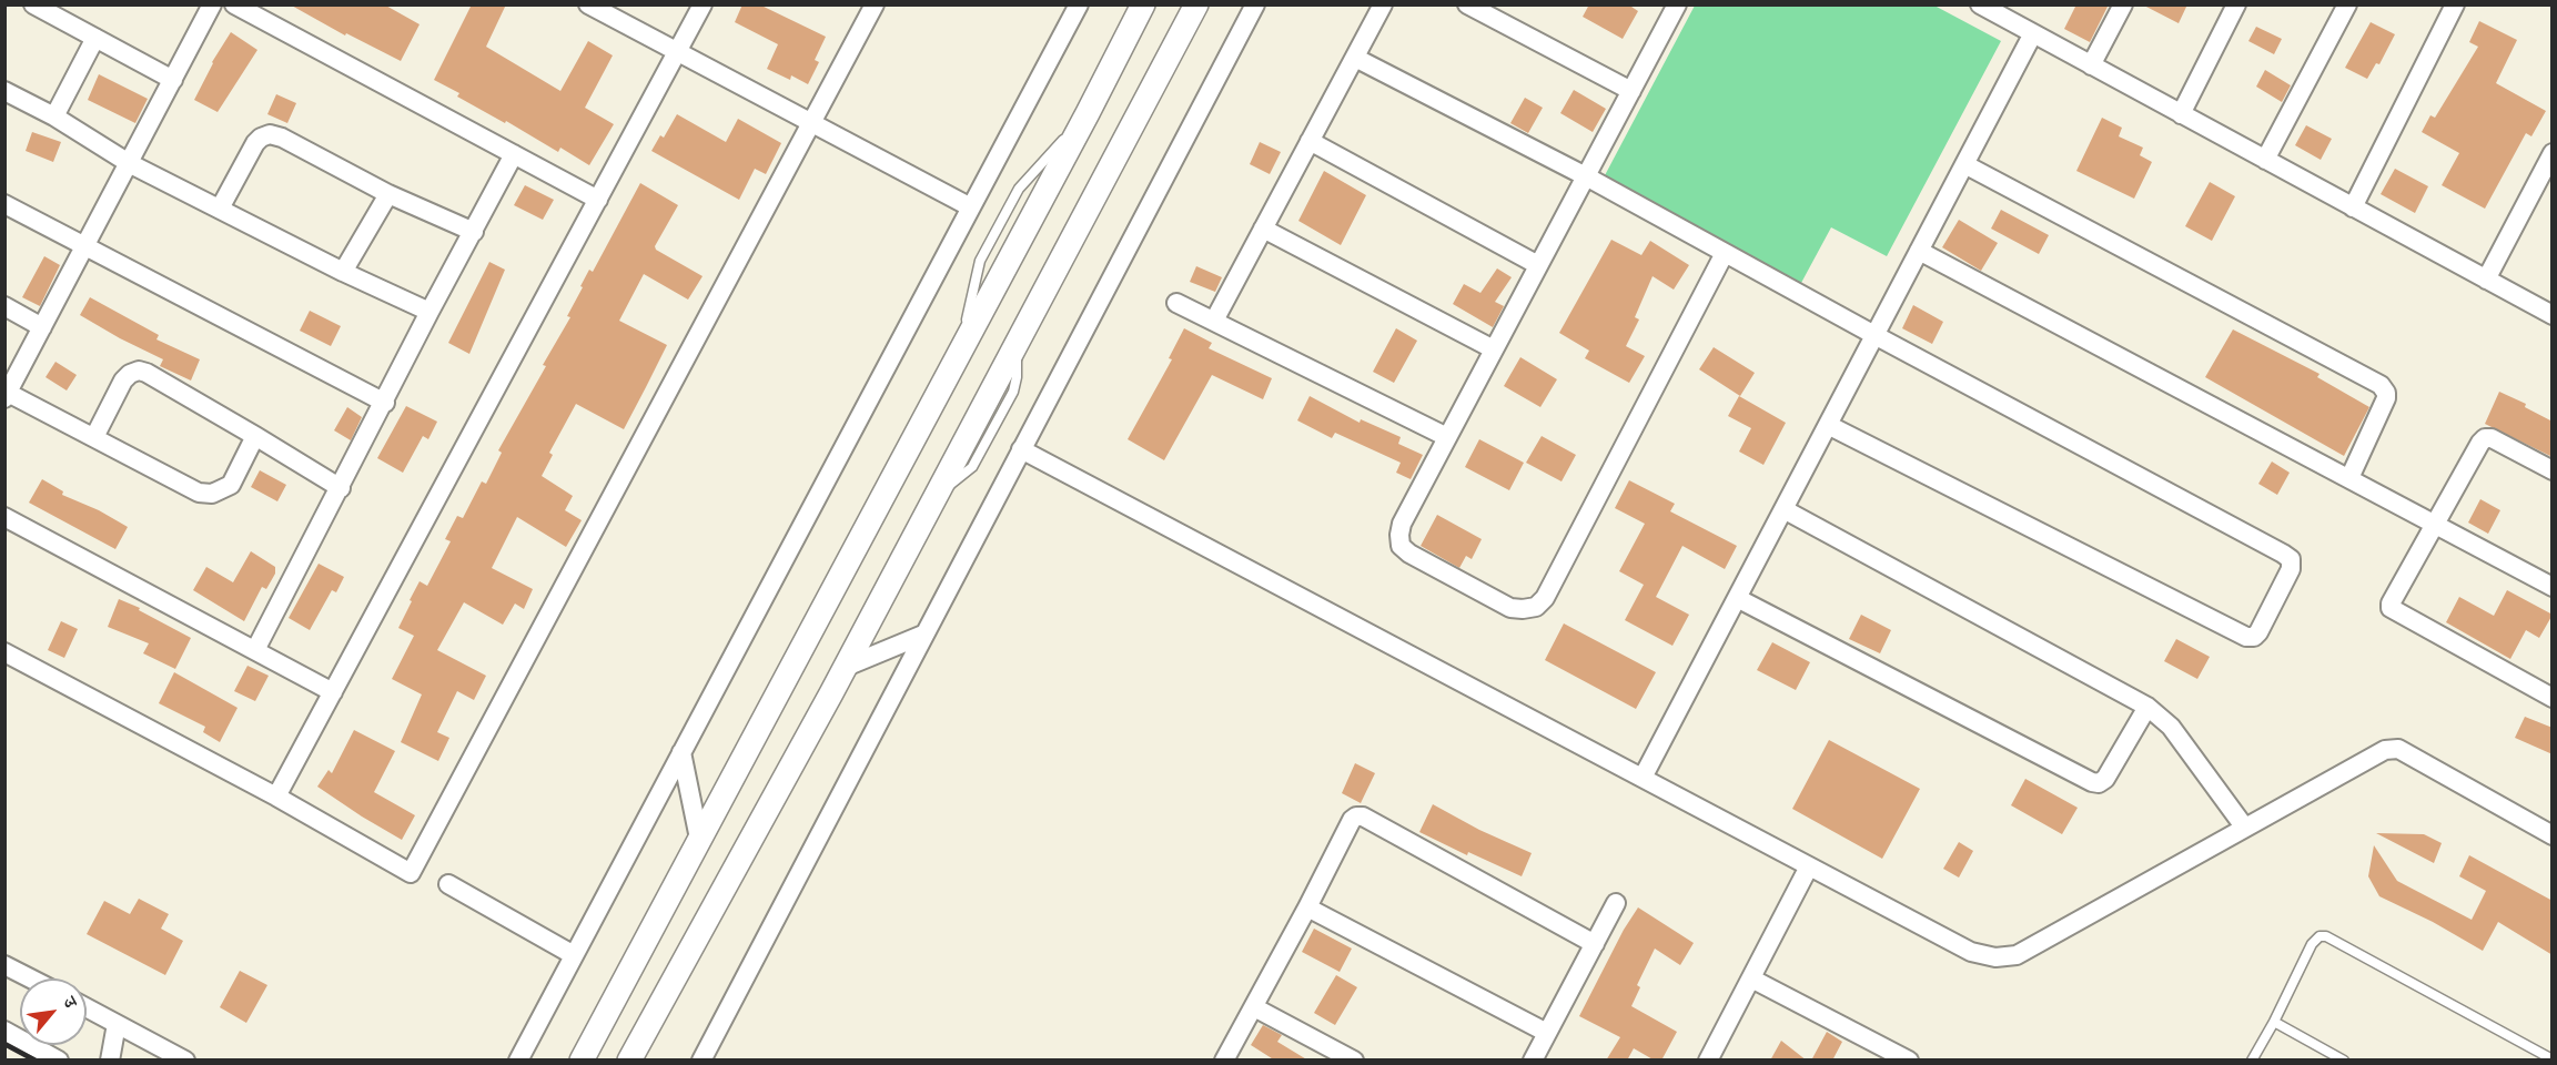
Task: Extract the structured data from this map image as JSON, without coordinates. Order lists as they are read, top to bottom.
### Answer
{
  "north": "top right"
}
